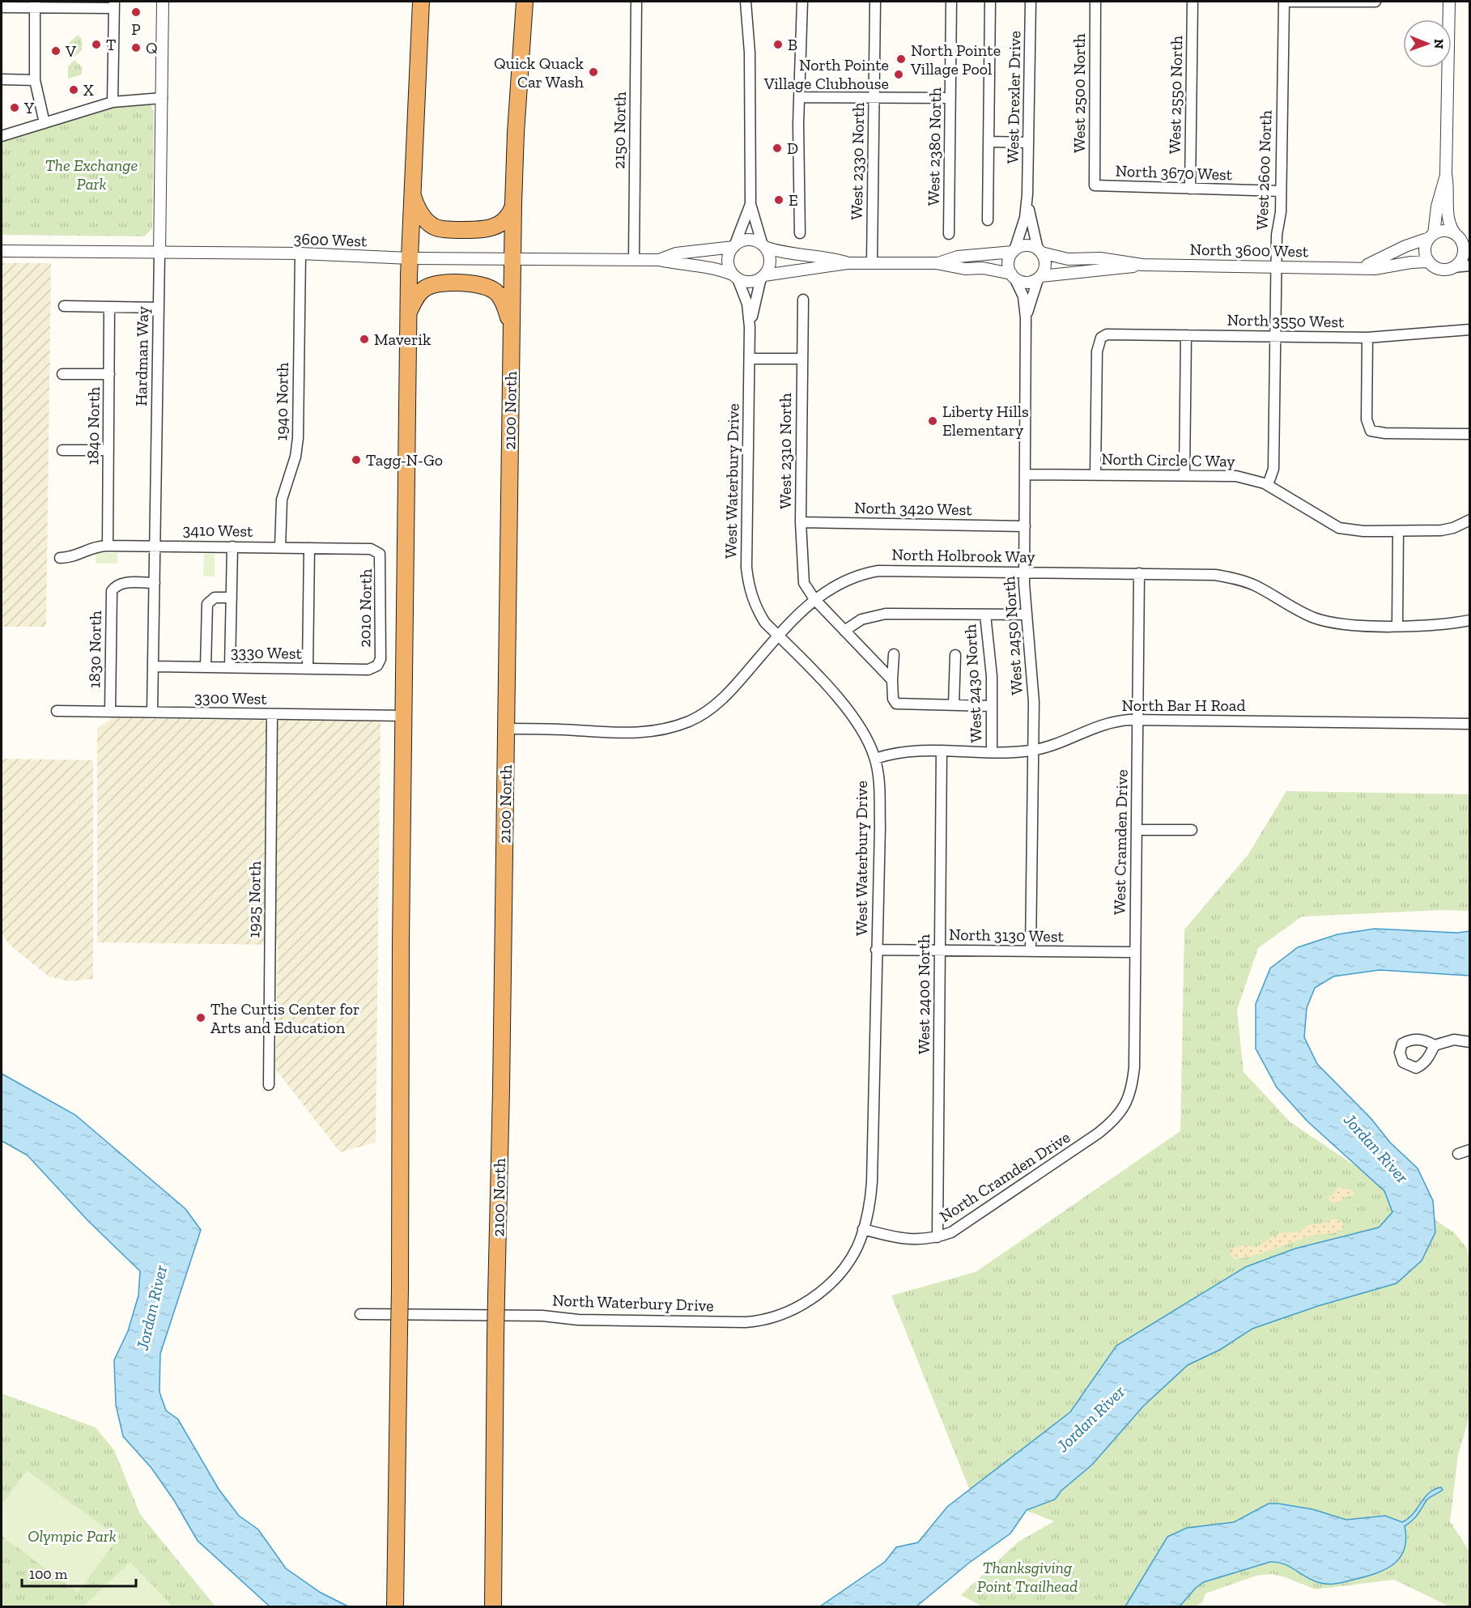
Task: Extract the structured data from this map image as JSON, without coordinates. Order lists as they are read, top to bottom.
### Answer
{
  "streets": {
    "highway": ["2100 North"],
    "street": [
      "West 2500 North",
      "West 2550 North",
      "West Drexler Drive",
      "2150 North",
      "West 2380 North",
      "West 2330 North",
      "West 2600 North",
      "North 3670 West",
      "3600 West",
      "North 3600 West",
      "North 3550 West",
      "Hardman Way",
      "1940 North",
      "1840 North",
      "West 2310 North",
      "North Circle C Way",
      "West Waterbury Drive",
      "North 3420 West",
      "3410 West",
      "North Holbrook Way",
      "2010 North",
      "West 2450 North",
      "1830 North",
      "3330 West",
      "West 2430 North",
      "3300 West",
      "North Bar H Road",
      "West Cramden Drive",
      "1925 North",
      "North 3130 West",
      "West 2400 North",
      "North Cramden Drive",
      "North Waterbury Drive"
    ]
  },
  "crossings": [
    ["West 2500 North", "North 3670 West"],
    ["West 2550 North", "North 3670 West"],
    ["West Drexler Drive", "North 3600 West"],
    ["West Drexler Drive", "West 2450 North"],
    ["2150 North", "3600 West"],
    ["West 2600 North", "North 3670 West"],
    ["West 2600 North", "North 3600 West"],
    ["West 2600 North", "North 3550 West"],
    ["West 2600 North", "North Circle C Way"],
    ["3600 West", "Hardman Way"],
    ["3600 West", "1940 North"],
    ["3600 West", "2100 North"],
    ["North 3600 West", "West 2450 North"],
    ["North 3550 West", "North Circle C Way"],
    ["Hardman Way", "3410 West"],
    ["Hardman Way", "1830 North"],
    ["Hardman Way", "3330 West"],
    ["Hardman Way", "3300 West"],
    ["1940 North", "3410 West"],
    ["2100 North", "North Holbrook Way"],
    ["1840 North", "3410 West"],
    ["West 2310 North", "North 3420 West"],
    ["West 2310 North", "North Holbrook Way"],
    ["North Circle C Way", "West 2450 North"],
    ["West Waterbury Drive", "North Holbrook Way"],
    ["West Waterbury Drive", "North Bar H Road"],
    ["West Waterbury Drive", "North 3130 West"],
    ["West Waterbury Drive", "North Cramden Drive"],
    ["West Waterbury Drive", "North Waterbury Drive"],
    ["North 3420 West", "West 2450 North"],
    ["3410 West", "2010 North"],
    ["North Holbrook Way", "West 2450 North"],
    ["North Holbrook Way", "West Cramden Drive"],
    ["2010 North", "3330 West"],
    ["West 2450 North", "North Bar H Road"],
    ["West 2450 North", "North 3130 West"],
    ["1830 North", "3300 West"],
    ["West 2430 North", "North Bar H Road"],
    ["3300 West", "1925 North"],
    ["North Bar H Road", "West Cramden Drive"],
    ["North Bar H Road", "West 2400 North"],
    ["West Cramden Drive", "North 3130 West"],
    ["West Cramden Drive", "North Cramden Drive"],
    ["North 3130 West", "West 2400 North"],
    ["West 2400 North", "North Cramden Drive"],
    ["North Cramden Drive", "North Waterbury Drive"]
  ],
  "water": ["Jordan River"],
  "parks": ["The Exchange Park", "Olympic Park", "Thanksgiving Point Trailhead"],
  "places": [
    "P",
    "T",
    "B",
    "Q",
    "V",
    "North Pointe Village Pool",
    "Quick Quack Car Wash",
    "North Pointe Village Clubhouse",
    "X",
    "Y",
    "D",
    "E",
    "Maverik",
    "Liberty Hills Elementary",
    "Tagg-N-Go",
    "The Curtis Center for Arts and Education"
  ],
  "scale_bar": "100 m",
  "north": "right"
}
